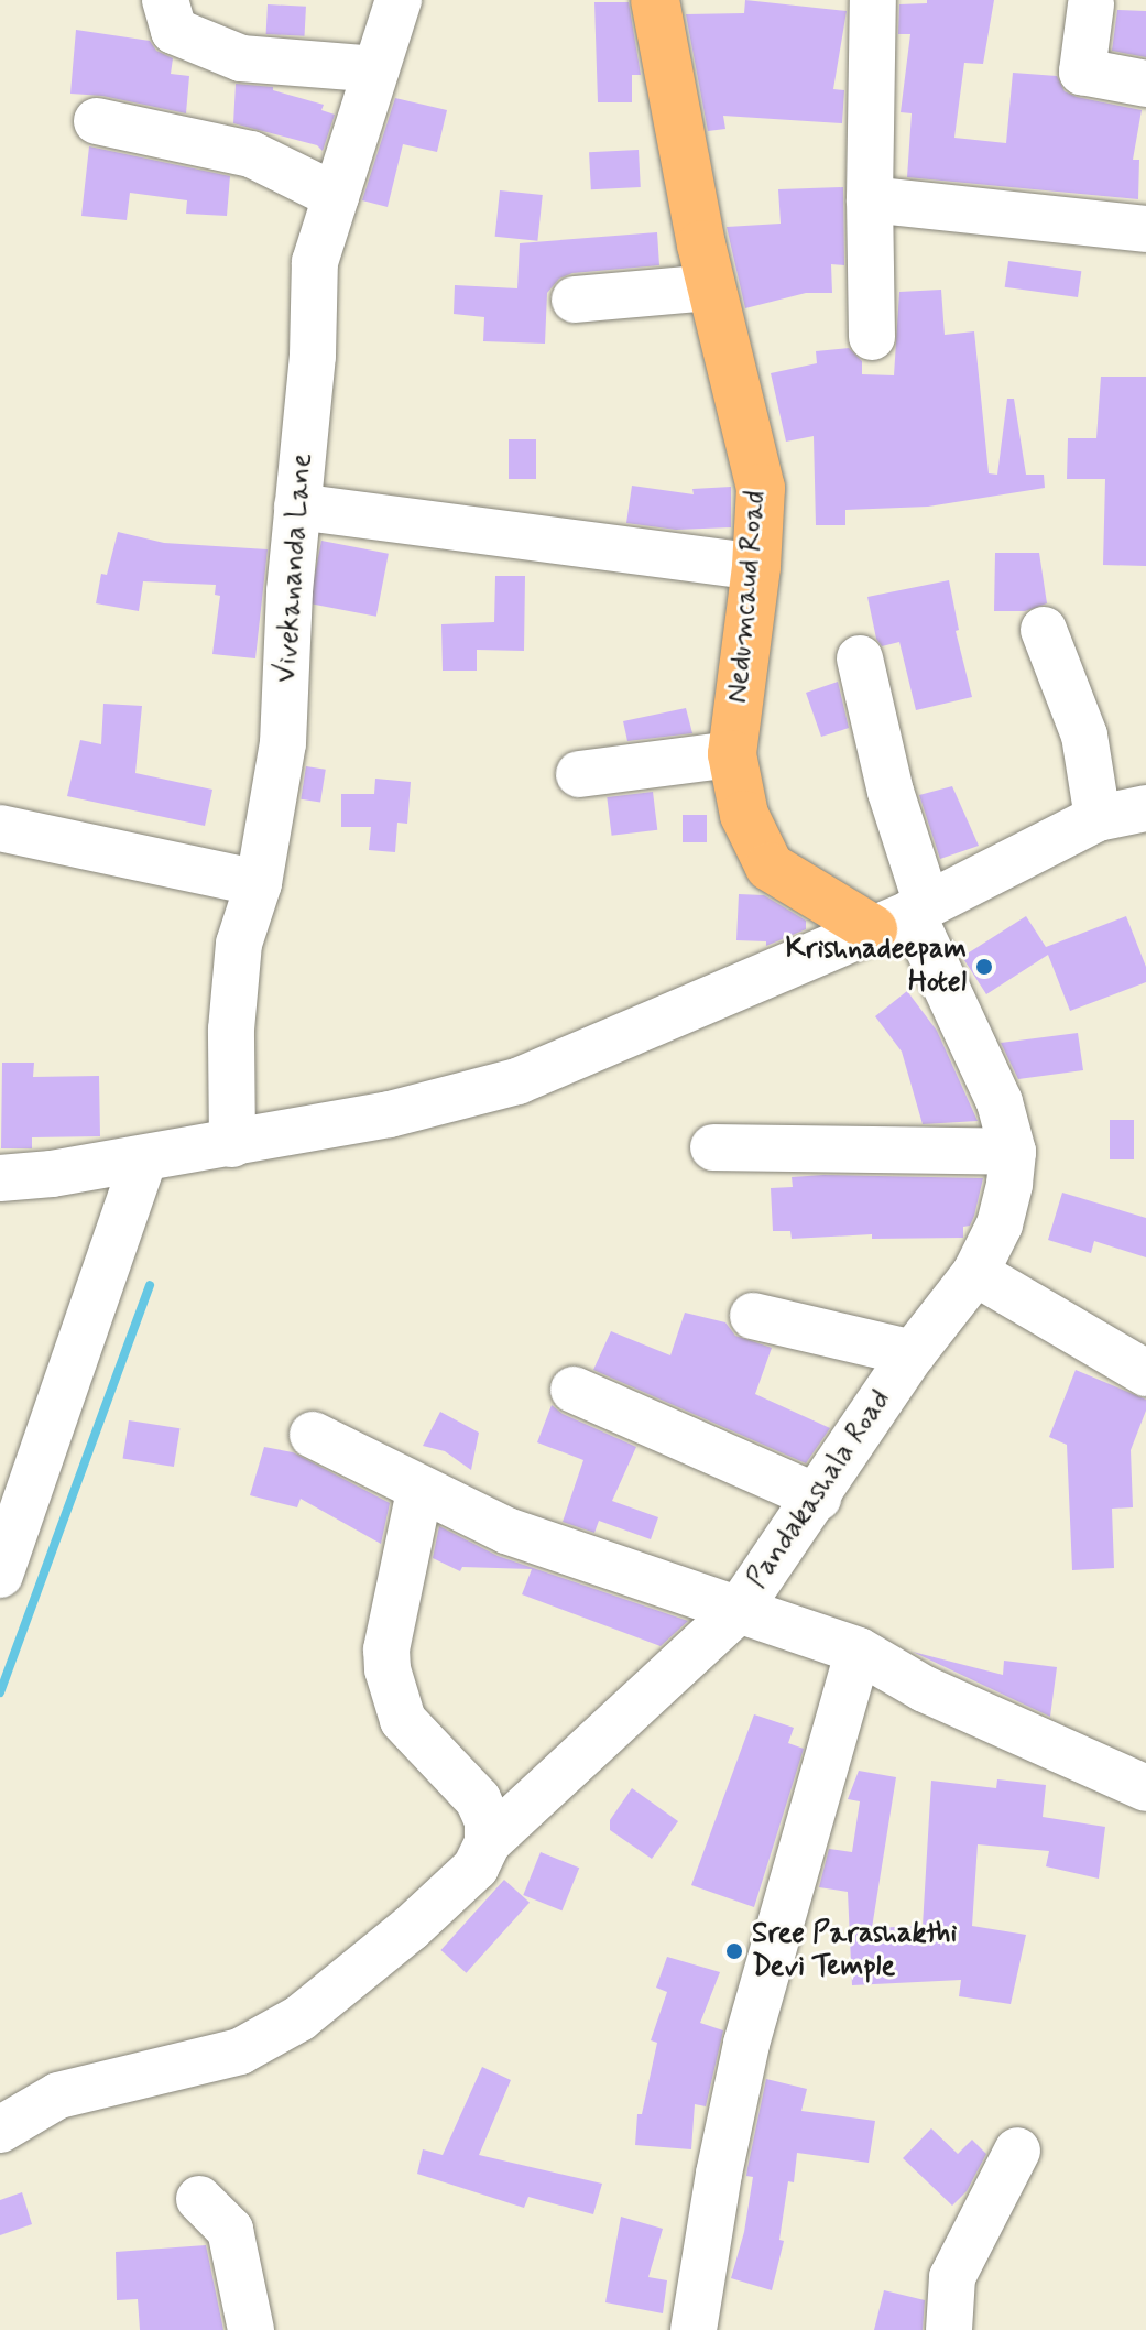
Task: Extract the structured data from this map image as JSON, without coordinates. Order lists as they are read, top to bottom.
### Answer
{
  "streets": {
    "main road": ["Nedumcaud Road"],
    "street": ["Vivekananda Lane", "Pandakashala Road"]
  },
  "crossings": [
    ["Nedumcaud Road", "Pandakashala Road"]
  ],
  "places": ["Krishnadeepam Hotel", "Sree Parashakthi Devi Temple"]
}
